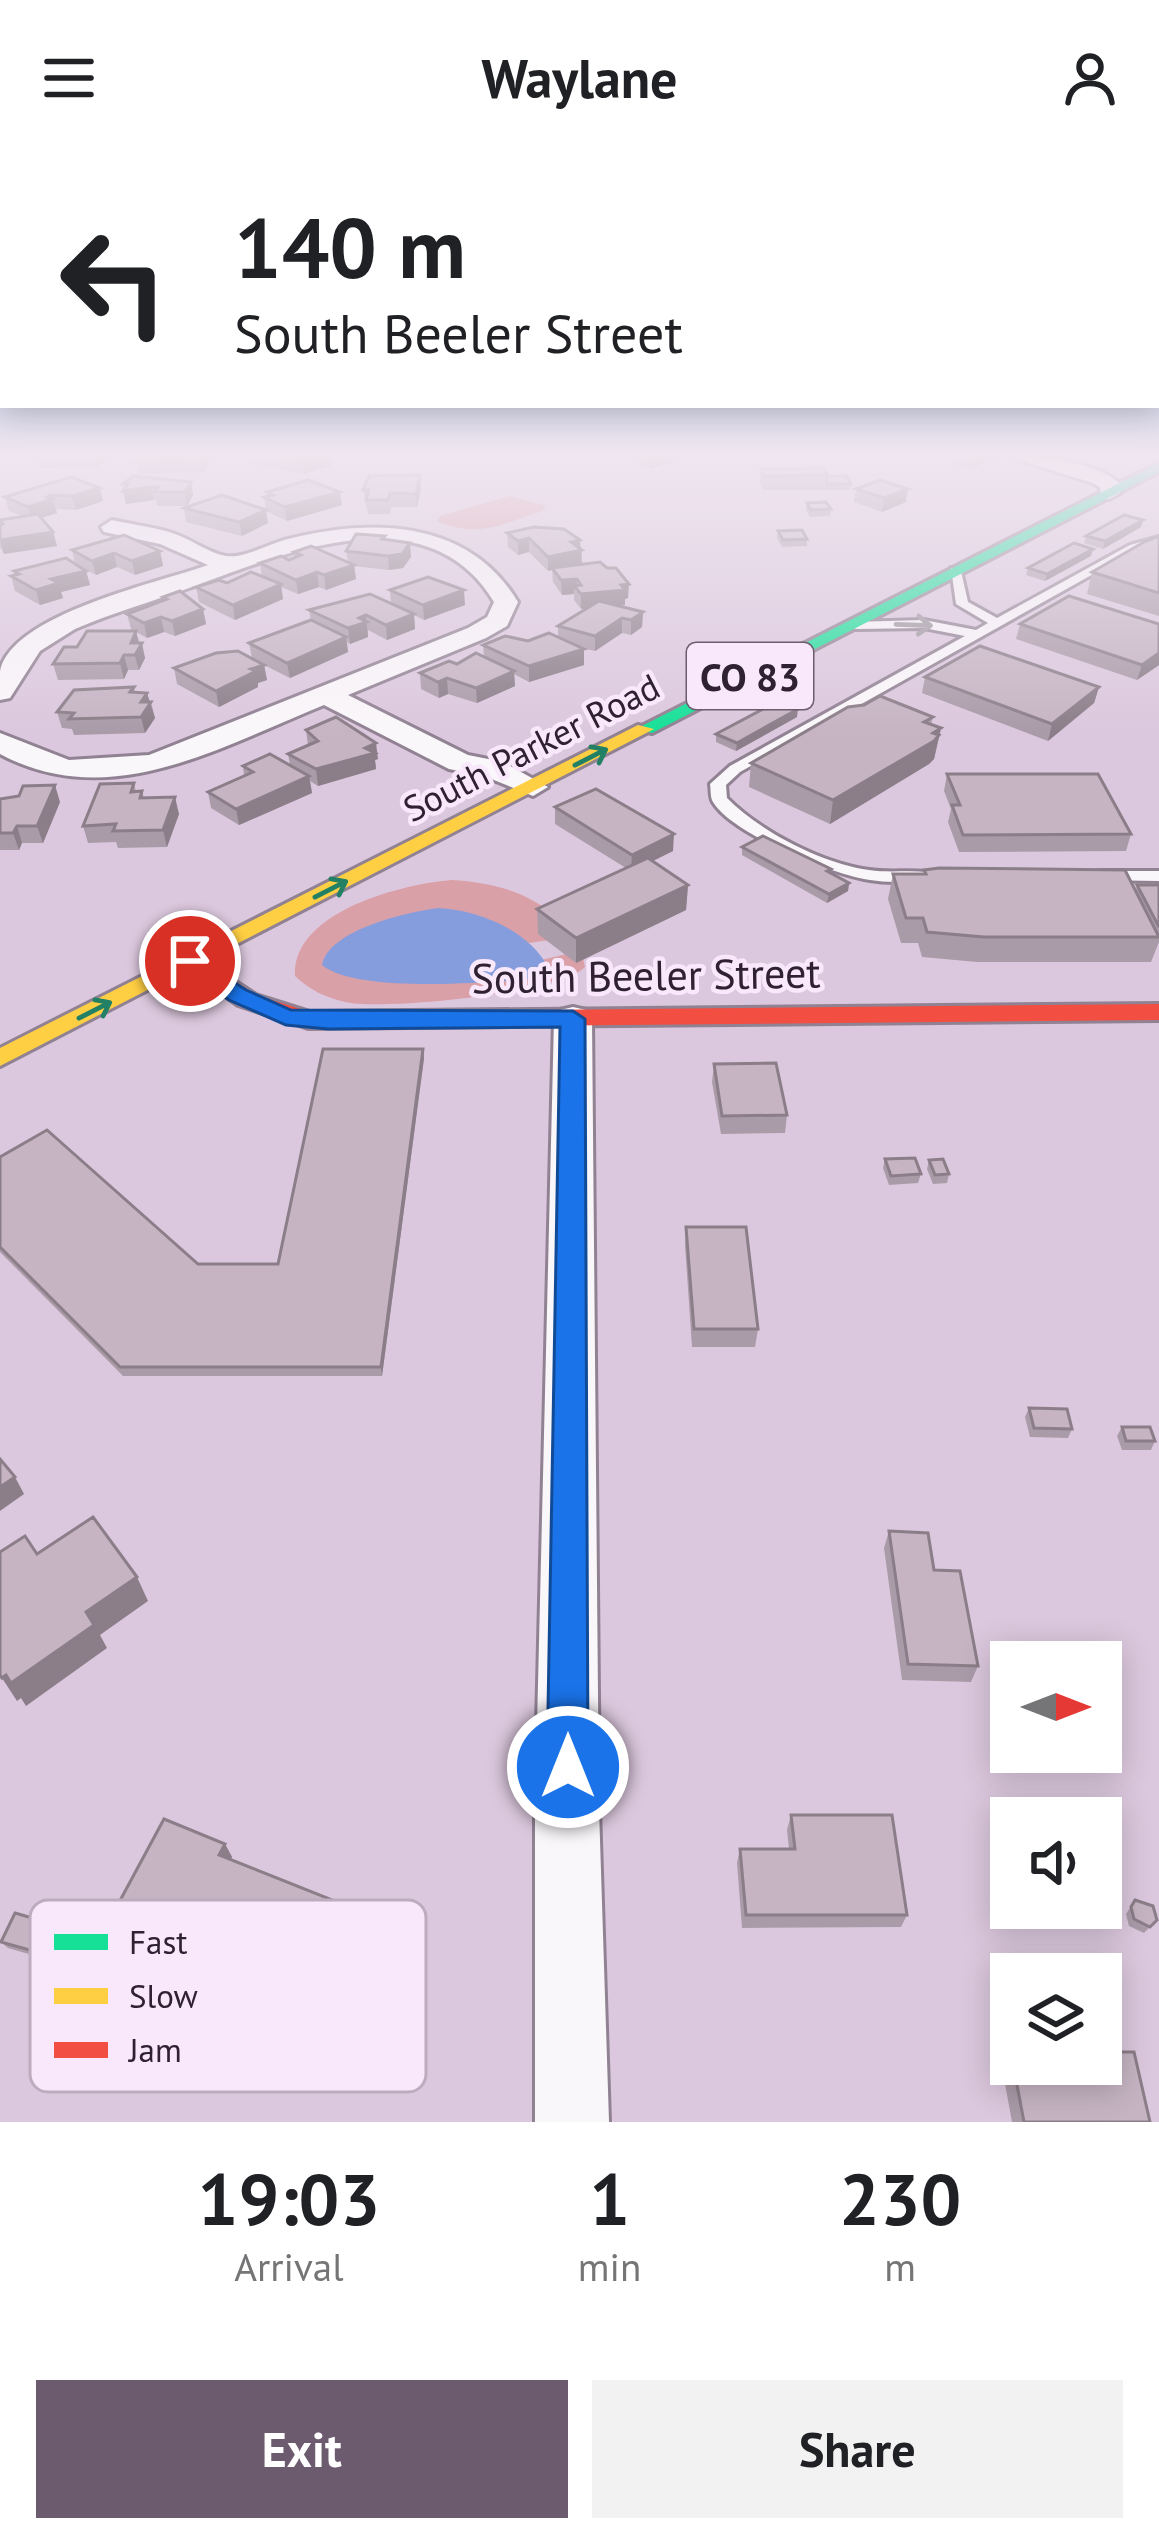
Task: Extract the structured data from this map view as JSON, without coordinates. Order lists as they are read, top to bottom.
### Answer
{
  "streets": {
    "main road": ["CO 83", "South Parker Road", "South Beeler Street"]
  },
  "crossings": [
    ["South Parker Road", "South Beeler Street"]
  ],
  "legend": ["Fast", "Slow", "Jam"],
  "north": "right",
  "page": {
    "header": "Waylane",
    "turn": ["140 m", "South Beeler Street"],
    "eta": [
      "19:03",
      "Arrival",
      "1",
      "min",
      "230",
      "m"
    ],
    "buttons": ["Exit", "Share"]
  }
}
